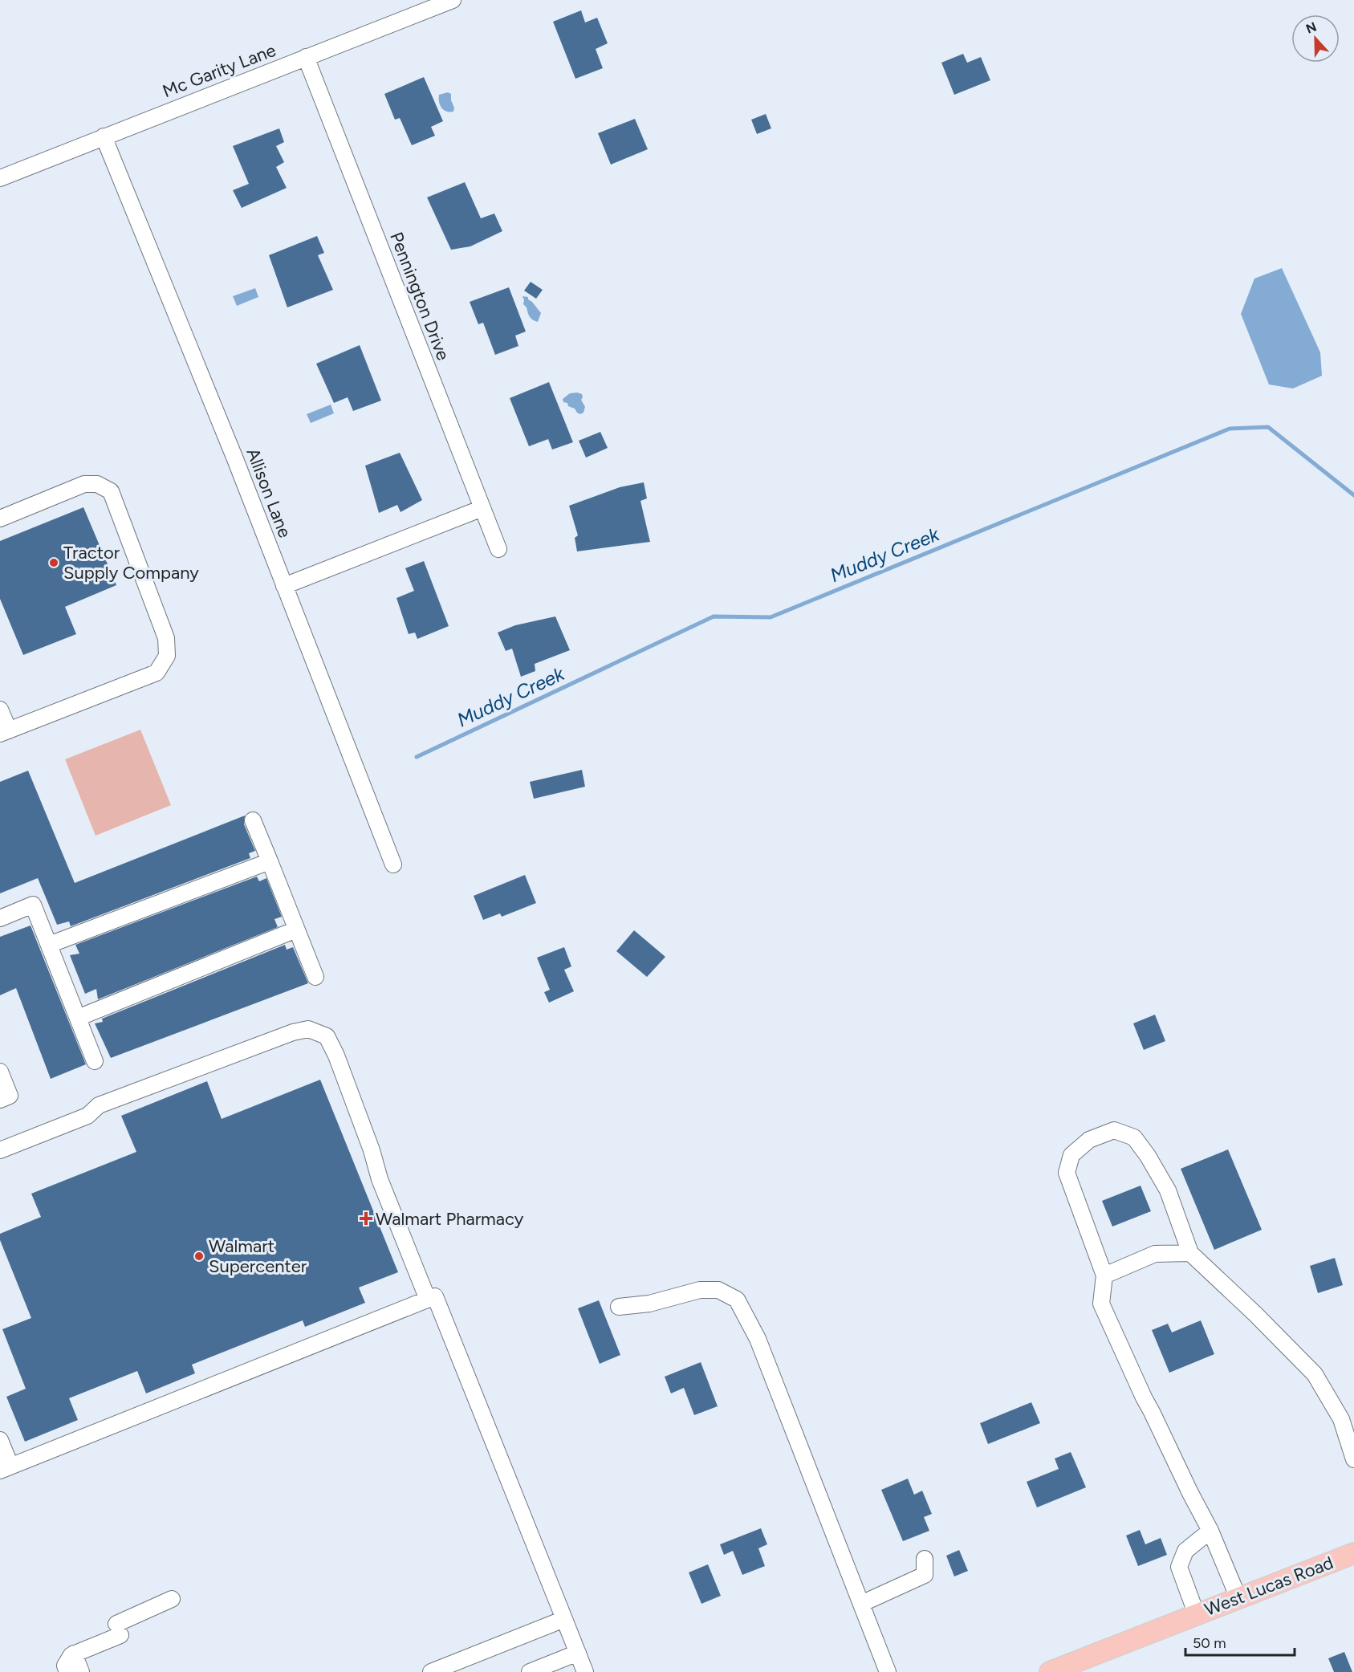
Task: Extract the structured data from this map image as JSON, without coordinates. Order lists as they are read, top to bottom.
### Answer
{
  "streets": {
    "main road": ["West Lucas Road"],
    "street": ["Mc Garity Lane", "Pennington Drive", "Allison Lane"]
  },
  "crossings": [
    ["Mc Garity Lane", "Pennington Drive"],
    ["Mc Garity Lane", "Allison Lane"]
  ],
  "water": ["Muddy Creek"],
  "places": {
    "other": ["Tractor Supply Company", "Walmart Supercenter"],
    "health": ["Walmart Pharmacy"]
  },
  "scale_bar": "50 m",
  "north": "top"
}
